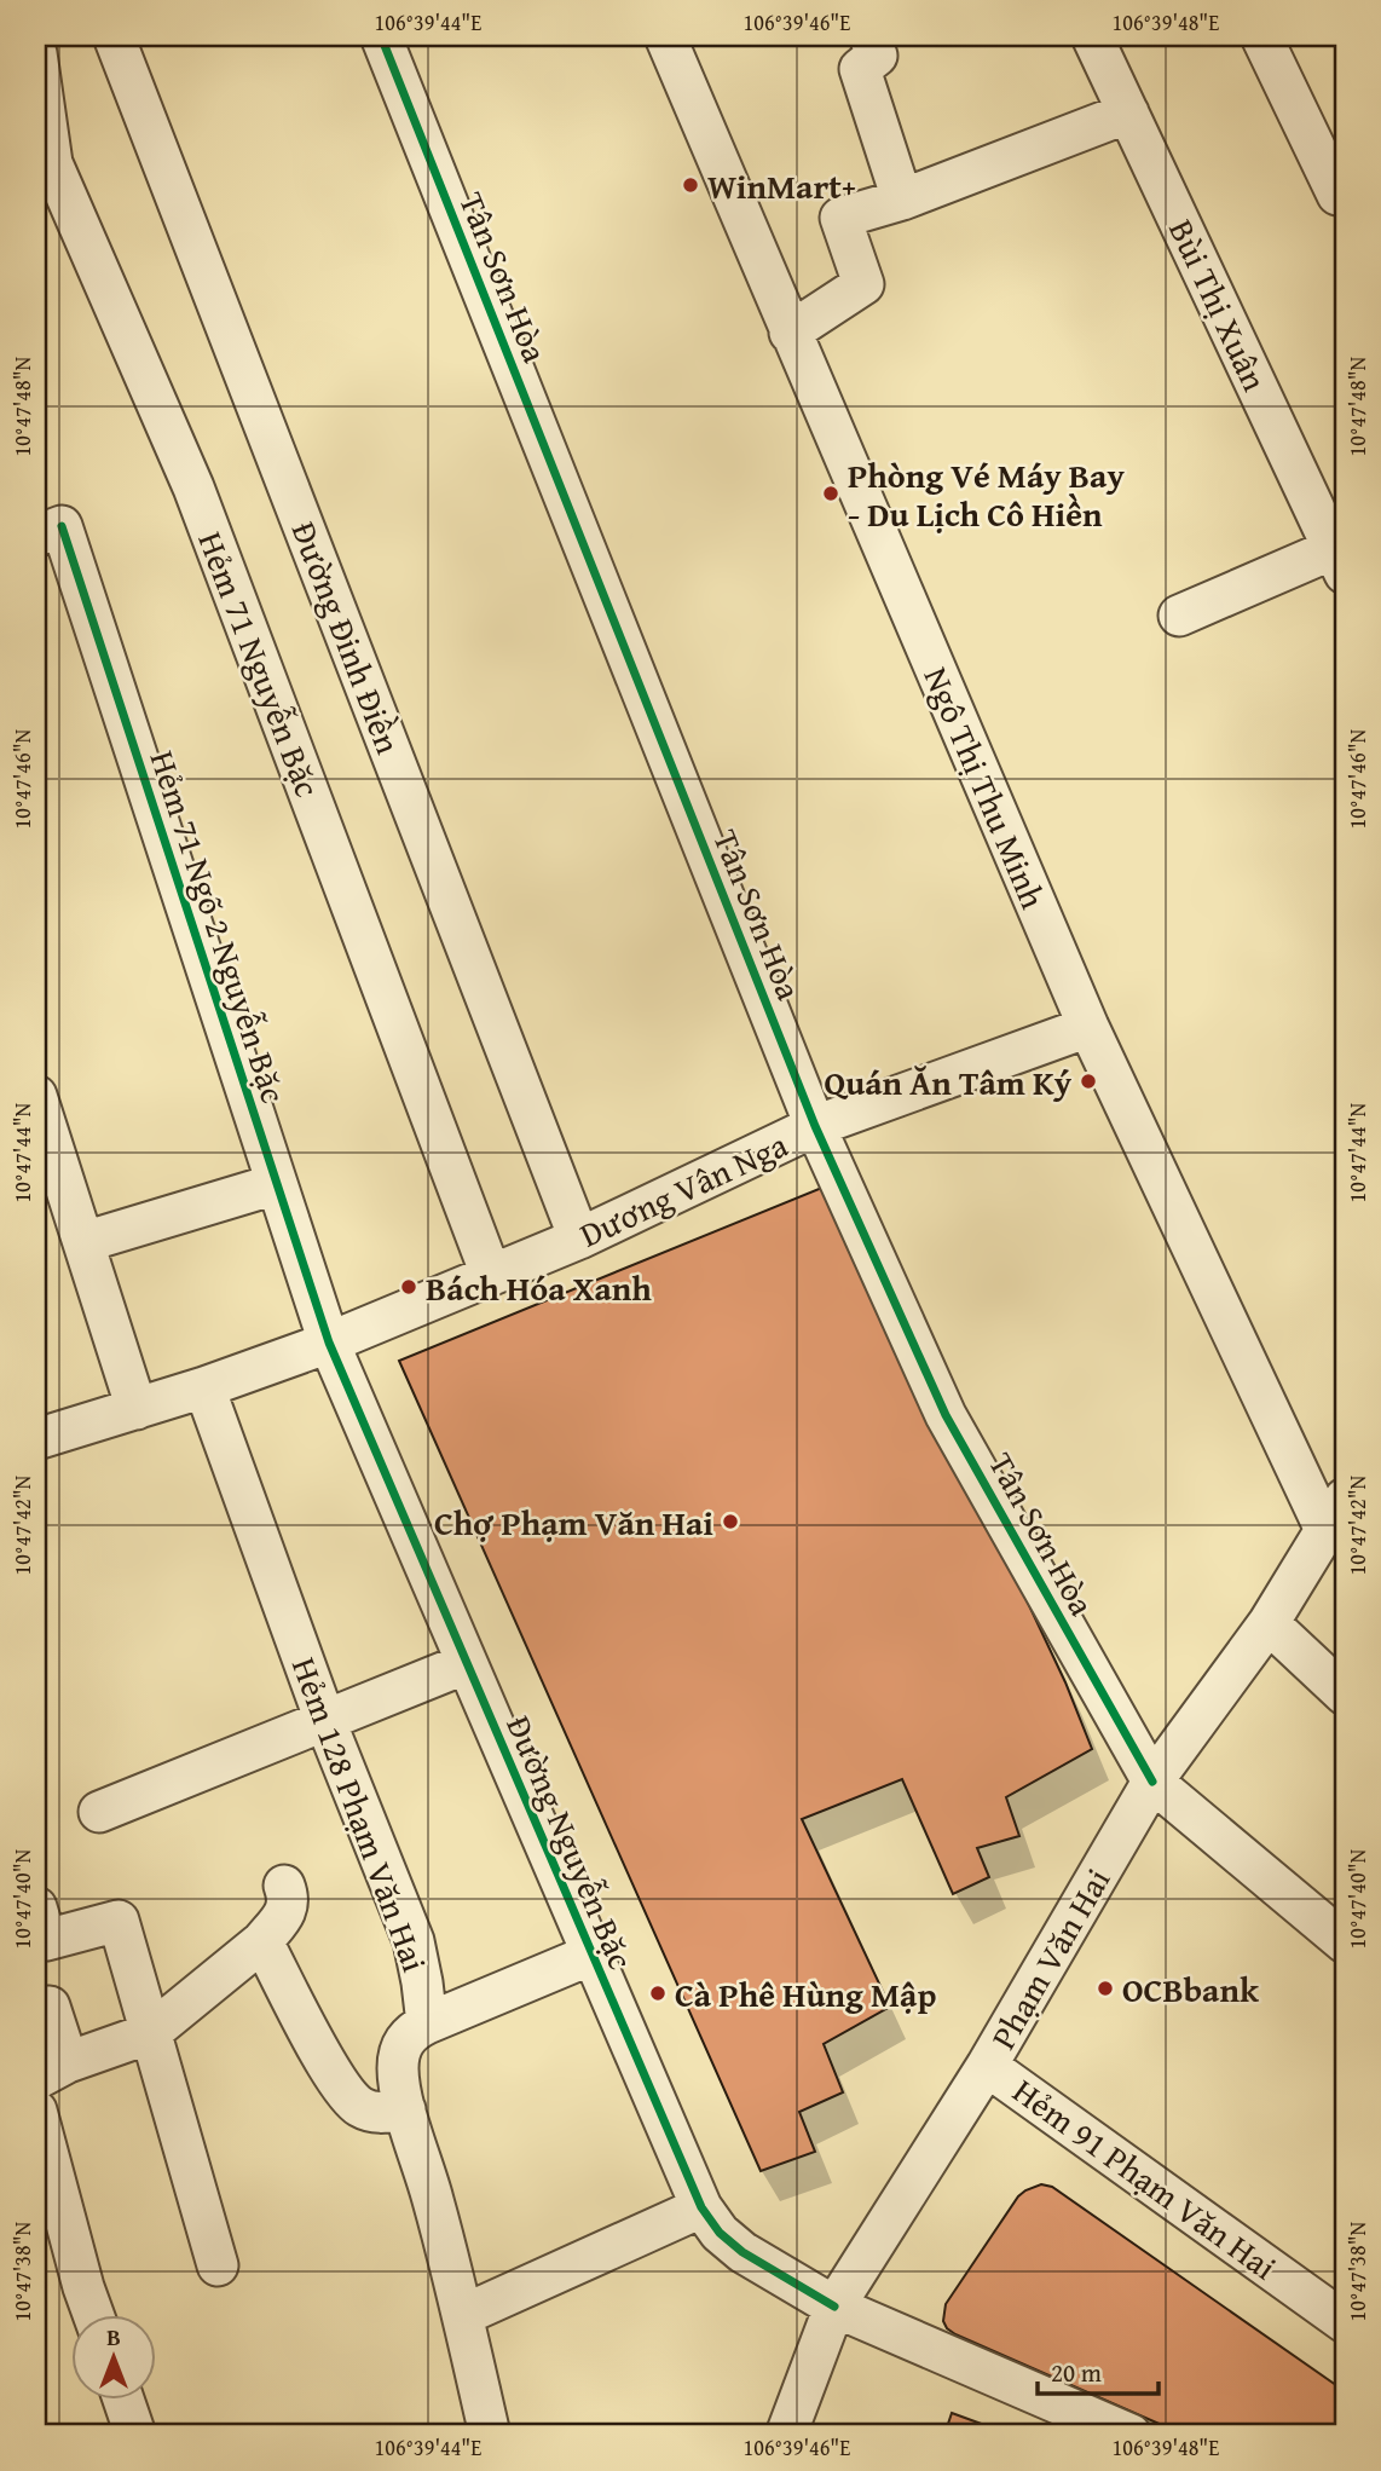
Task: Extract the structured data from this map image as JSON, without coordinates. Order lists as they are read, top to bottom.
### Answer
{
  "streets": {
    "street": [
      "Tân Sơn Hòa",
      "Bùi Thị Xuân",
      "Đường Đinh Điền",
      "Hẻm 71 Nguyễn Bặc",
      "Ngô Thị Thu Minh",
      "Hẻm 71 Ngõ 2 Nguyễn Bặc",
      "Dương Vân Nga",
      "Hẻm 128 Phạm Văn Hai",
      "Đường Nguyễn Bặc",
      "Phạm Văn Hai",
      "Hẻm 91 Phạm Văn Hai"
    ]
  },
  "crossings": [
    ["Tân Sơn Hòa", "Dương Vân Nga"],
    ["Tân Sơn Hòa", "Phạm Văn Hai"],
    ["Đường Đinh Điền", "Dương Vân Nga"],
    ["Hẻm 71 Nguyễn Bặc", "Dương Vân Nga"],
    ["Ngô Thị Thu Minh", "Dương Vân Nga"],
    ["Ngô Thị Thu Minh", "Phạm Văn Hai"],
    ["Hẻm 71 Ngõ 2 Nguyễn Bặc", "Dương Vân Nga"],
    ["Hẻm 71 Ngõ 2 Nguyễn Bặc", "Đường Nguyễn Bặc"],
    ["Dương Vân Nga", "Đường Nguyễn Bặc"],
    ["Đường Nguyễn Bặc", "Phạm Văn Hai"],
    ["Phạm Văn Hai", "Hẻm 91 Phạm Văn Hai"]
  ],
  "places": [
    "WinMart+",
    "Phòng Vé Máy Bay - Du Lịch Cô Hiền",
    "Quán Ăn Tâm Ký",
    "Bách Hóa Xanh",
    "Chợ Phạm Văn Hai",
    "OCBbank",
    "Cà Phê Hùng Mập"
  ],
  "scale_bar": "20 m",
  "north": "top",
  "coordinates": [
    "106°39'44\"E",
    "106°39'46\"E",
    "106°39'48\"E",
    "10°47'48\"N",
    "10°47'46\"N",
    "10°47'44\"N",
    "10°47'42\"N",
    "10°47'40\"N",
    "10°47'38\"N"
  ]
}
